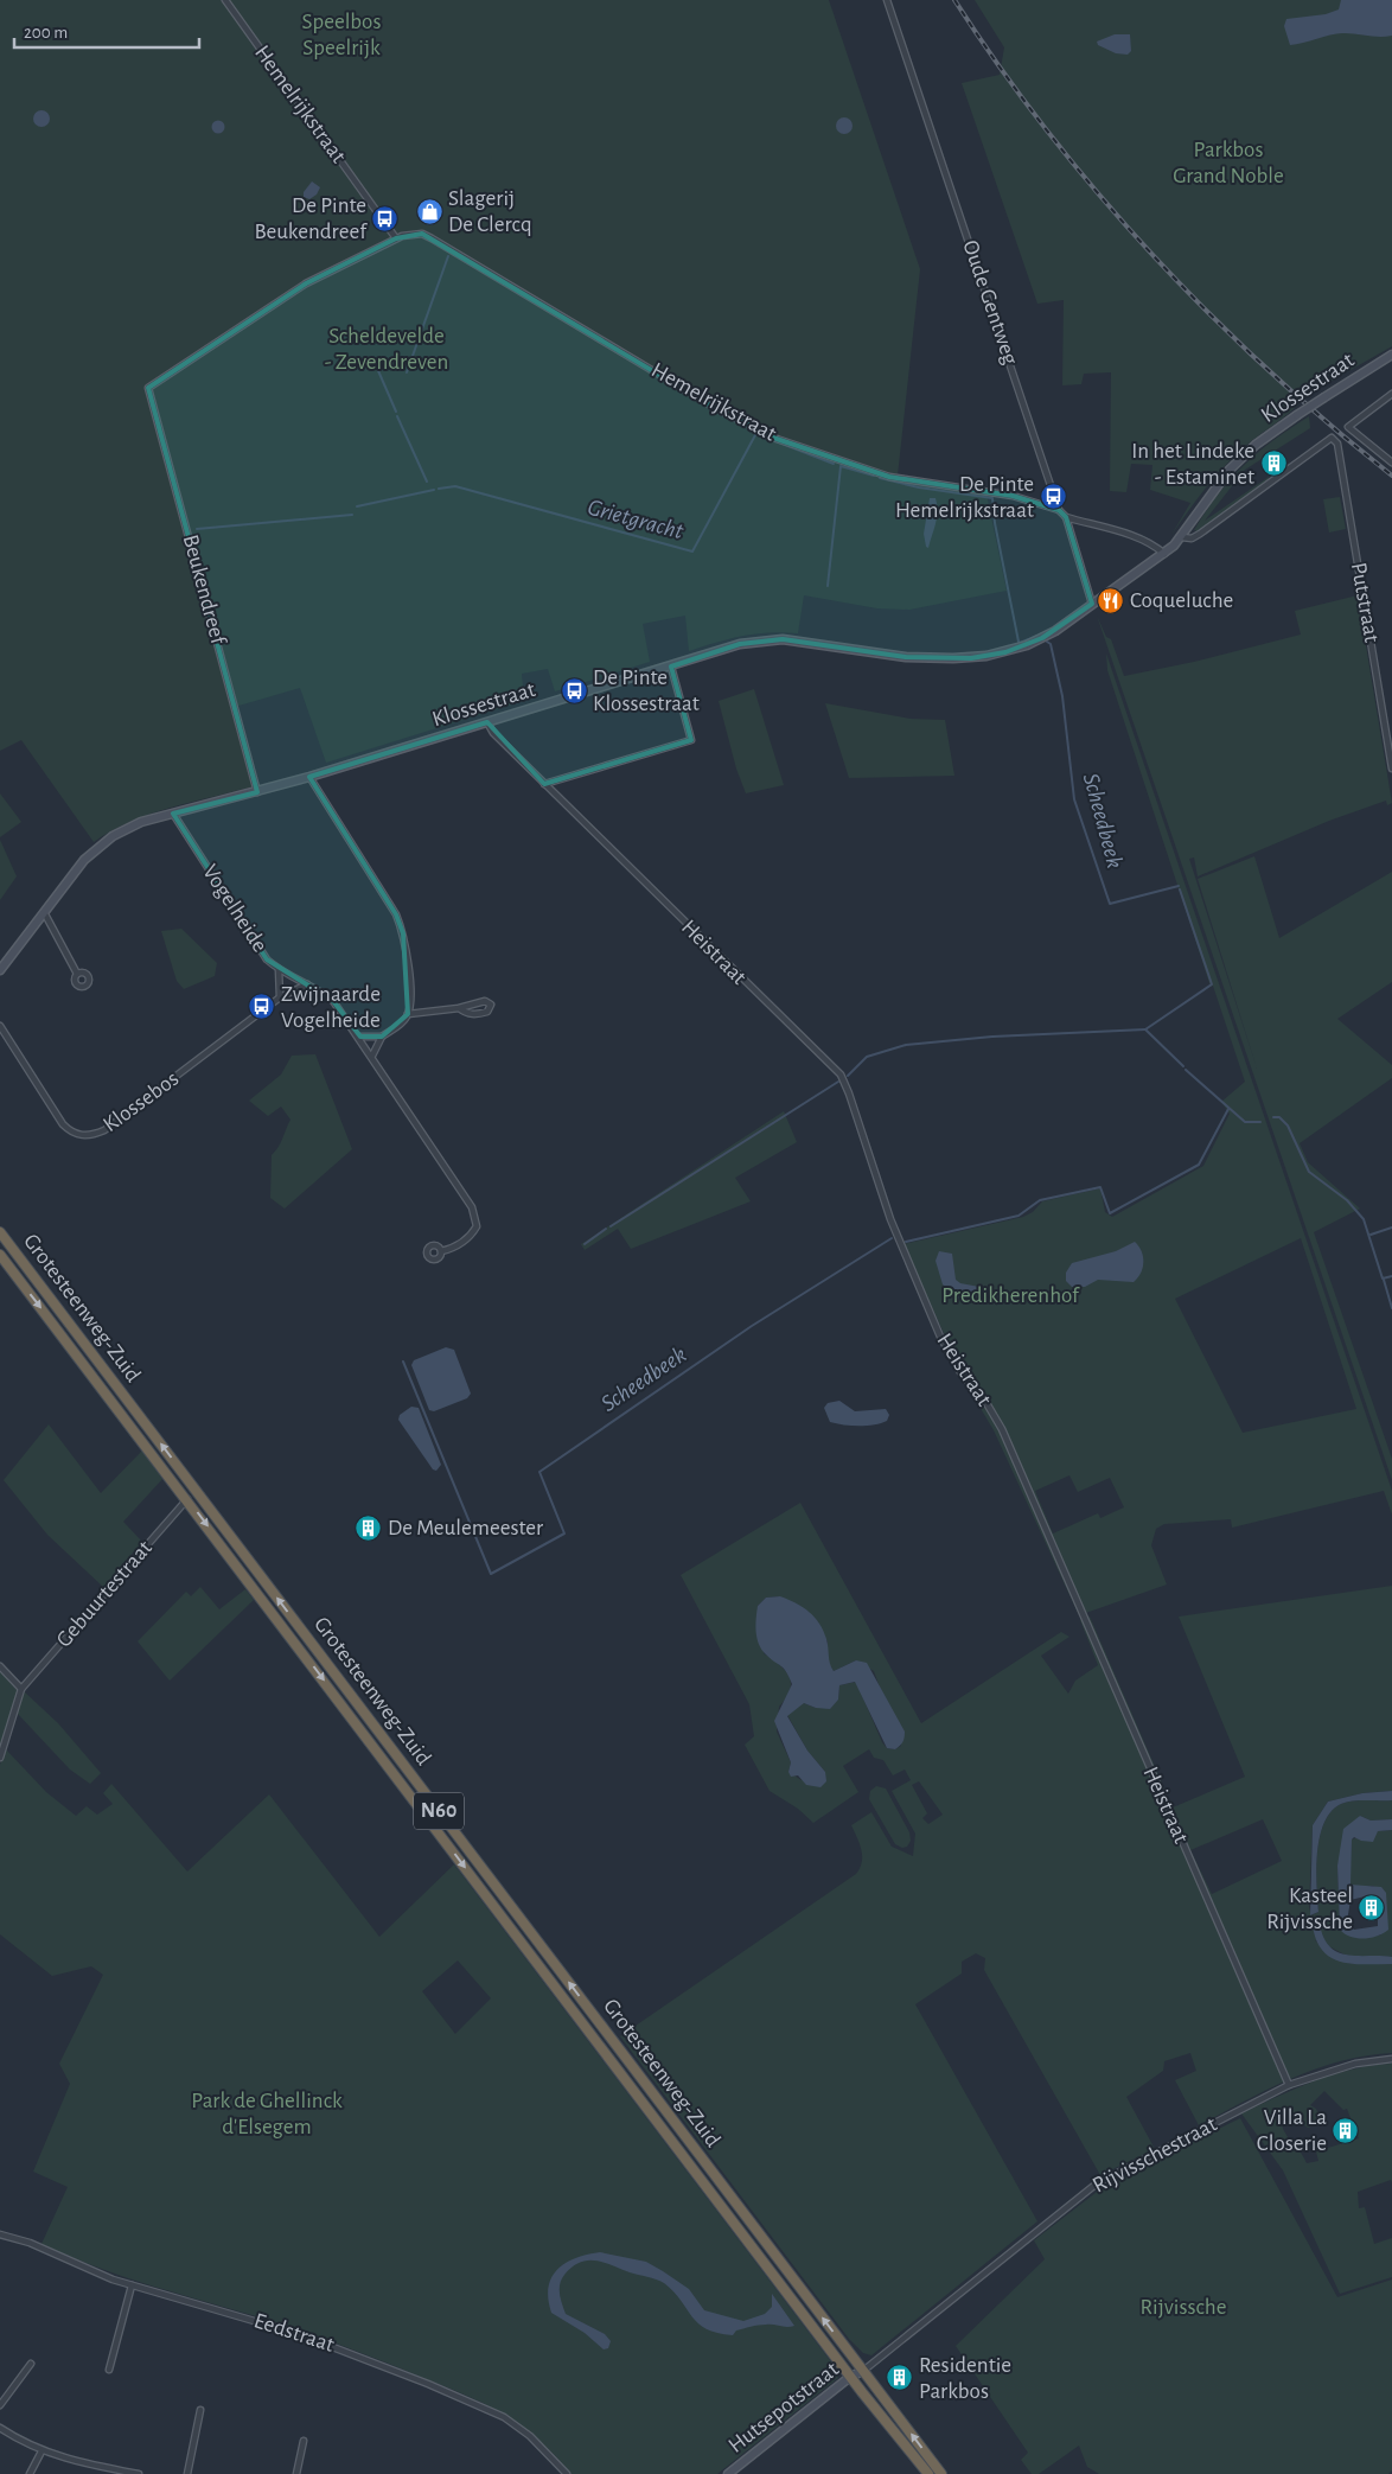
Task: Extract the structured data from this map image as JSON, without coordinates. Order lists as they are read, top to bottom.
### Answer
{
  "streets": {
    "highway": ["Grotesteenweg-Zuid", "N60"],
    "street": [
      "Hemelrijkstraat",
      "Oude Gentweg",
      "Klossestraat",
      "Beukendreef",
      "Putstraat",
      "Vogelheide",
      "Heistraat",
      "Klossebos",
      "Gebuurtestraat",
      "Rijvisschestraat",
      "Eedstraat",
      "Hutsepotstraat"
    ]
  },
  "crossings": [
    ["Hemelrijkstraat", "Oude Gentweg"],
    ["Hemelrijkstraat", "Beukendreef"],
    ["Klossestraat", "Beukendreef"],
    ["Klossestraat", "Putstraat"],
    ["Klossestraat", "Vogelheide"],
    ["Klossestraat", "Heistraat"],
    ["Vogelheide", "Klossebos"],
    ["Heistraat", "Rijvisschestraat"],
    ["Grotesteenweg-Zuid", "Gebuurtestraat"],
    ["Grotesteenweg-Zuid", "N60"],
    ["Grotesteenweg-Zuid", "Rijvisschestraat"],
    ["Grotesteenweg-Zuid", "Hutsepotstraat"],
    ["N60", "Rijvisschestraat"],
    ["N60", "Hutsepotstraat"],
    ["Rijvisschestraat", "Hutsepotstraat"]
  ],
  "water": ["Grietgracht", "Scheedbeek"],
  "parks": [
    "Speelbos Speelrijk",
    "Parkbos Grand Noble",
    "Scheldevelde - Zevendreven",
    "Predikherenhof",
    "Park de Ghellinck d'Elsegem",
    "Rijvissche"
  ],
  "places": {
    "shop": ["Slagerij De Clercq"],
    "bus stop": [
      "De Pinte Beukendreef",
      "De Pinte Hemelrijkstraat",
      "De Pinte Klossestraat",
      "Zwijnaarde Vogelheide"
    ],
    "building": [
      "In het Lindeke - Estaminet",
      "De Meulemeester",
      "Kasteel Rijvissche",
      "Villa La Closerie",
      "Residentie Parkbos"
    ],
    "restaurant": ["Coqueluche"]
  },
  "scale_bar": "200 m"
}
